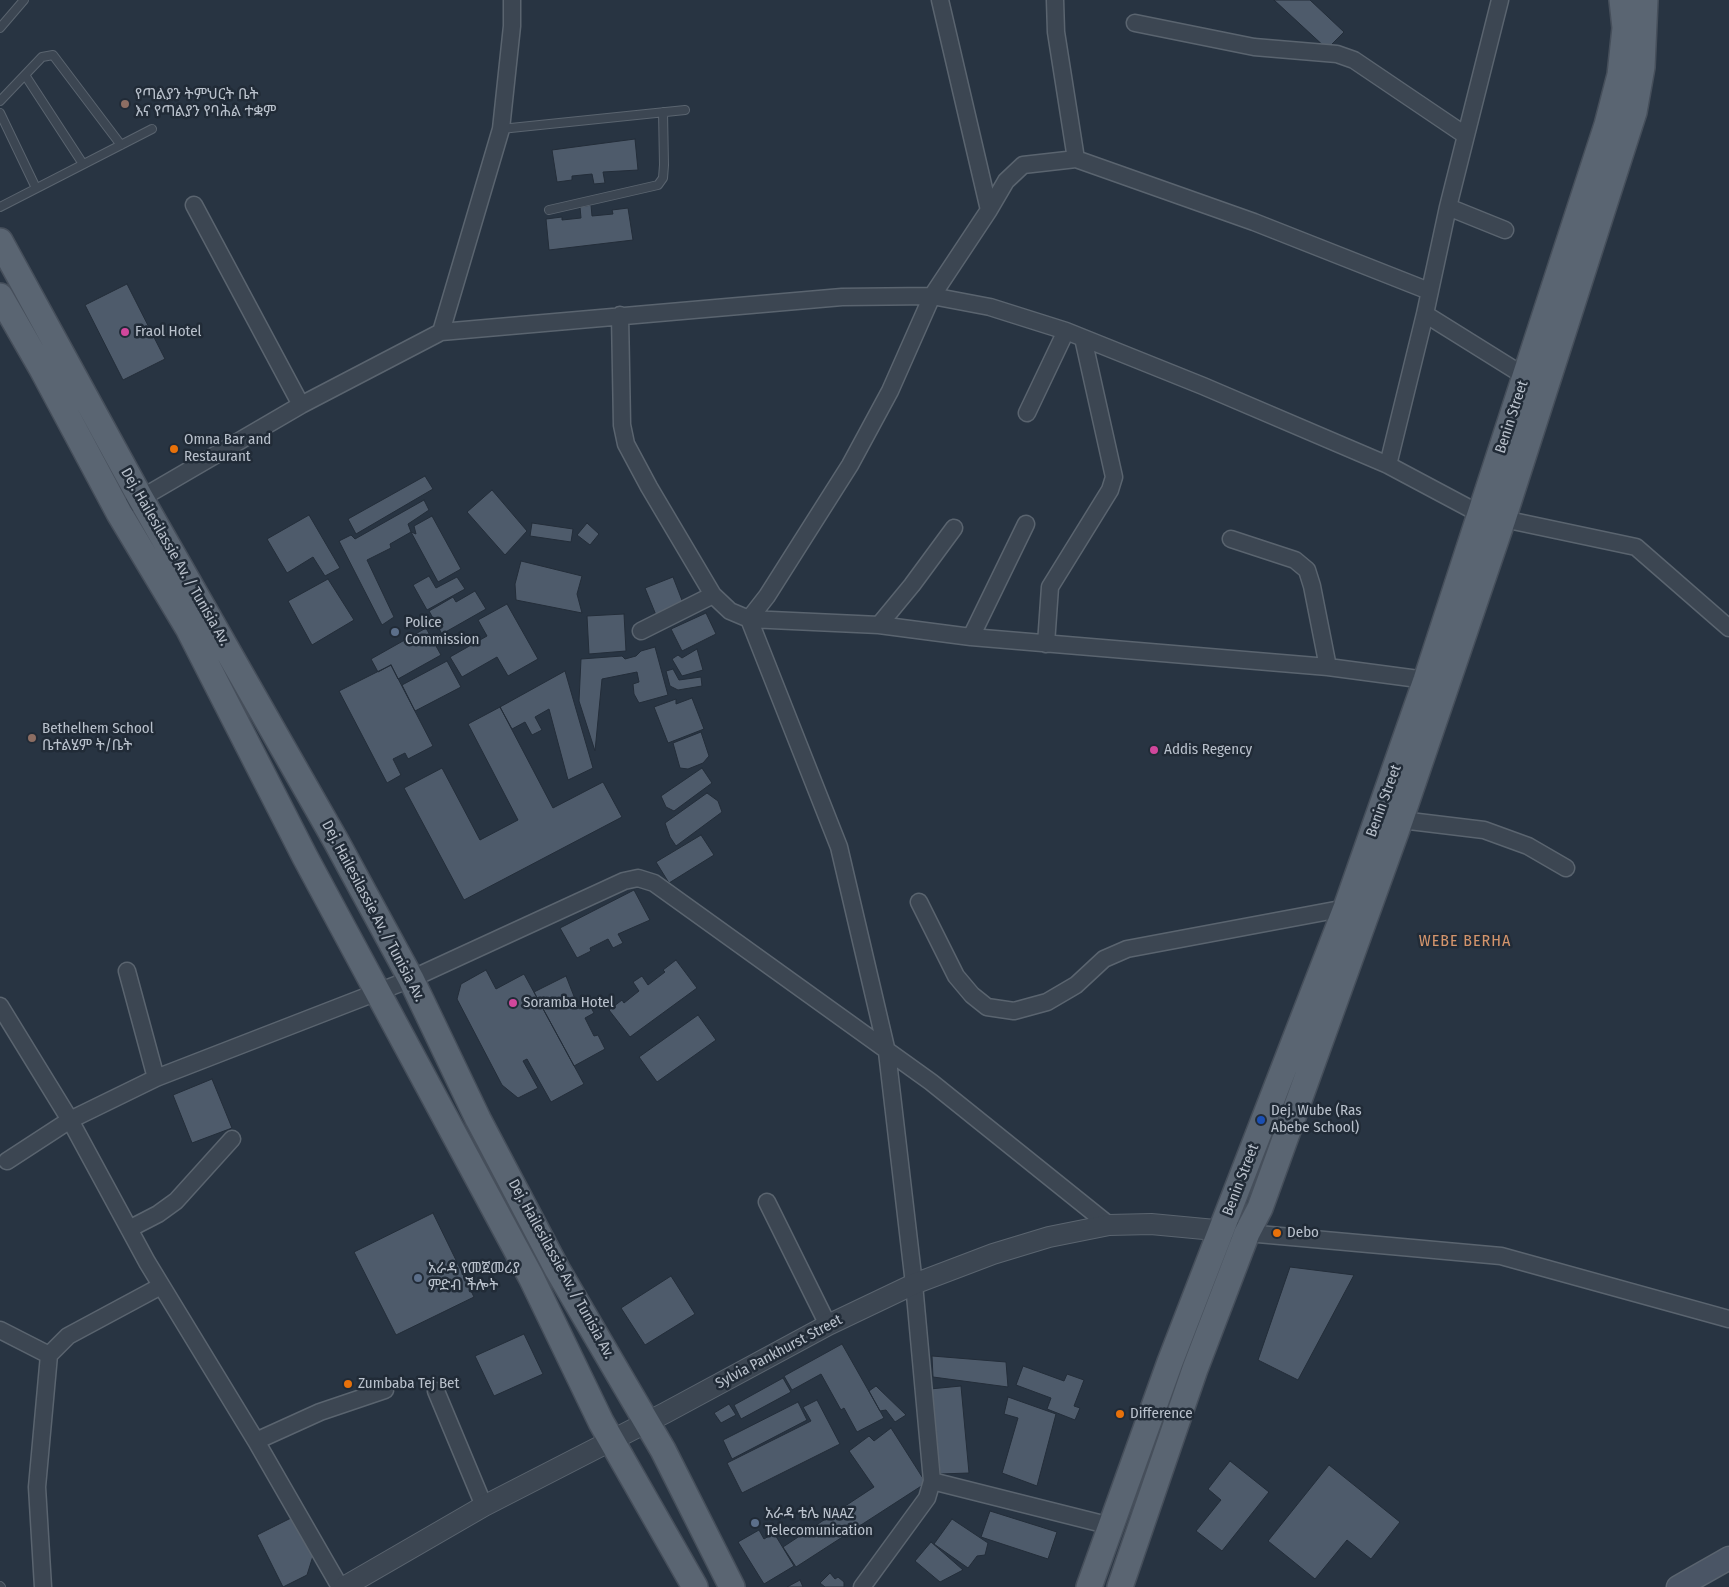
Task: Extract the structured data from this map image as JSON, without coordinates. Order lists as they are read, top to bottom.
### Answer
{
  "streets": {
    "main road": ["Benin Street", "Dej. Hailesilassie Av. / Tunisia Av."],
    "street": ["Sylvia Pankhurst Street"]
  },
  "crossings": [
    ["Benin Street", "Sylvia Pankhurst Street"],
    ["Dej. Hailesilassie Av. / Tunisia Av.", "Sylvia Pankhurst Street"]
  ],
  "districts": ["WEBE BERHA"],
  "places": [
    "የጣልያን ትምህርት ቤት እና የጣልያን የባሕል ተቋም",
    "Fraol Hotel",
    "Omna Bar and Restaurant",
    "Police Commission",
    "Bethelhem School ቤተልሄም ት/ቤት",
    "Addis Regency",
    "Soramba Hotel",
    "Dej. Wube (Ras Abebe School)",
    "Debo",
    "አራዳ የመጀመሪያ ምድብ ችሎት",
    "Zumbaba Tej Bet",
    "Difference",
    "አራዳ ቴሌ NAAZ Telecomunication"
  ]
}
